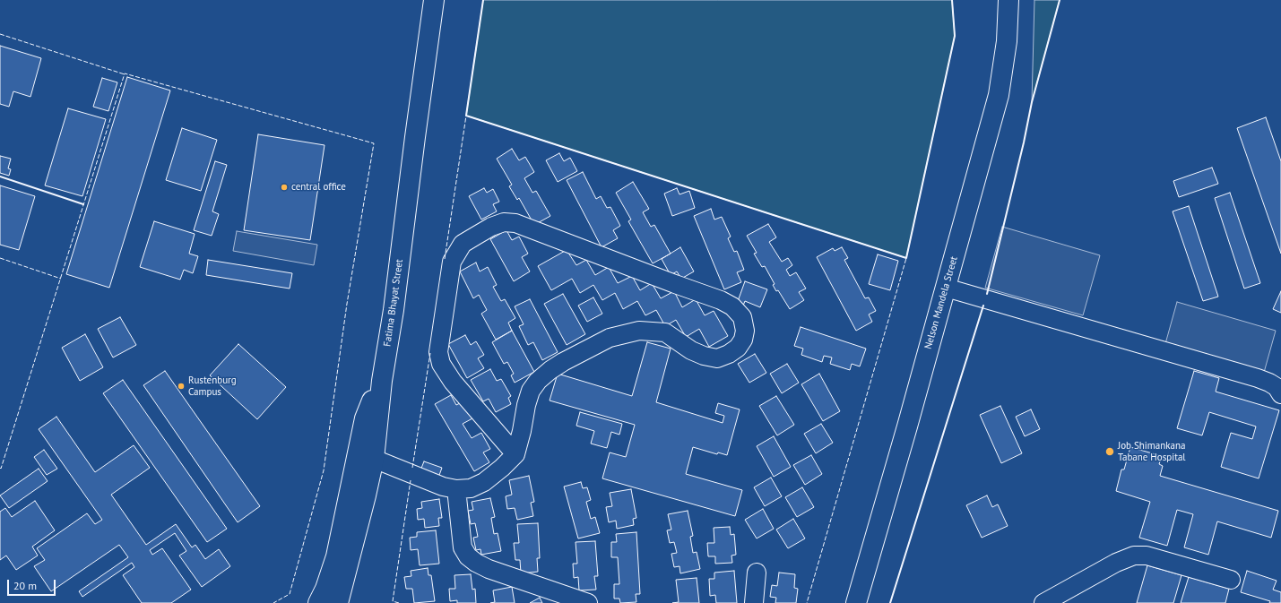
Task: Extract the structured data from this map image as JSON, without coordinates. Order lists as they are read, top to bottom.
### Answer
{
  "streets": {
    "main road": ["Fatima Bhayat Street", "Nelson Mandela Street"]
  },
  "places": ["central office", "Rustenburg Campus", "Job Shimankana Tabane Hospital"],
  "scale_bar": "20 m"
}
